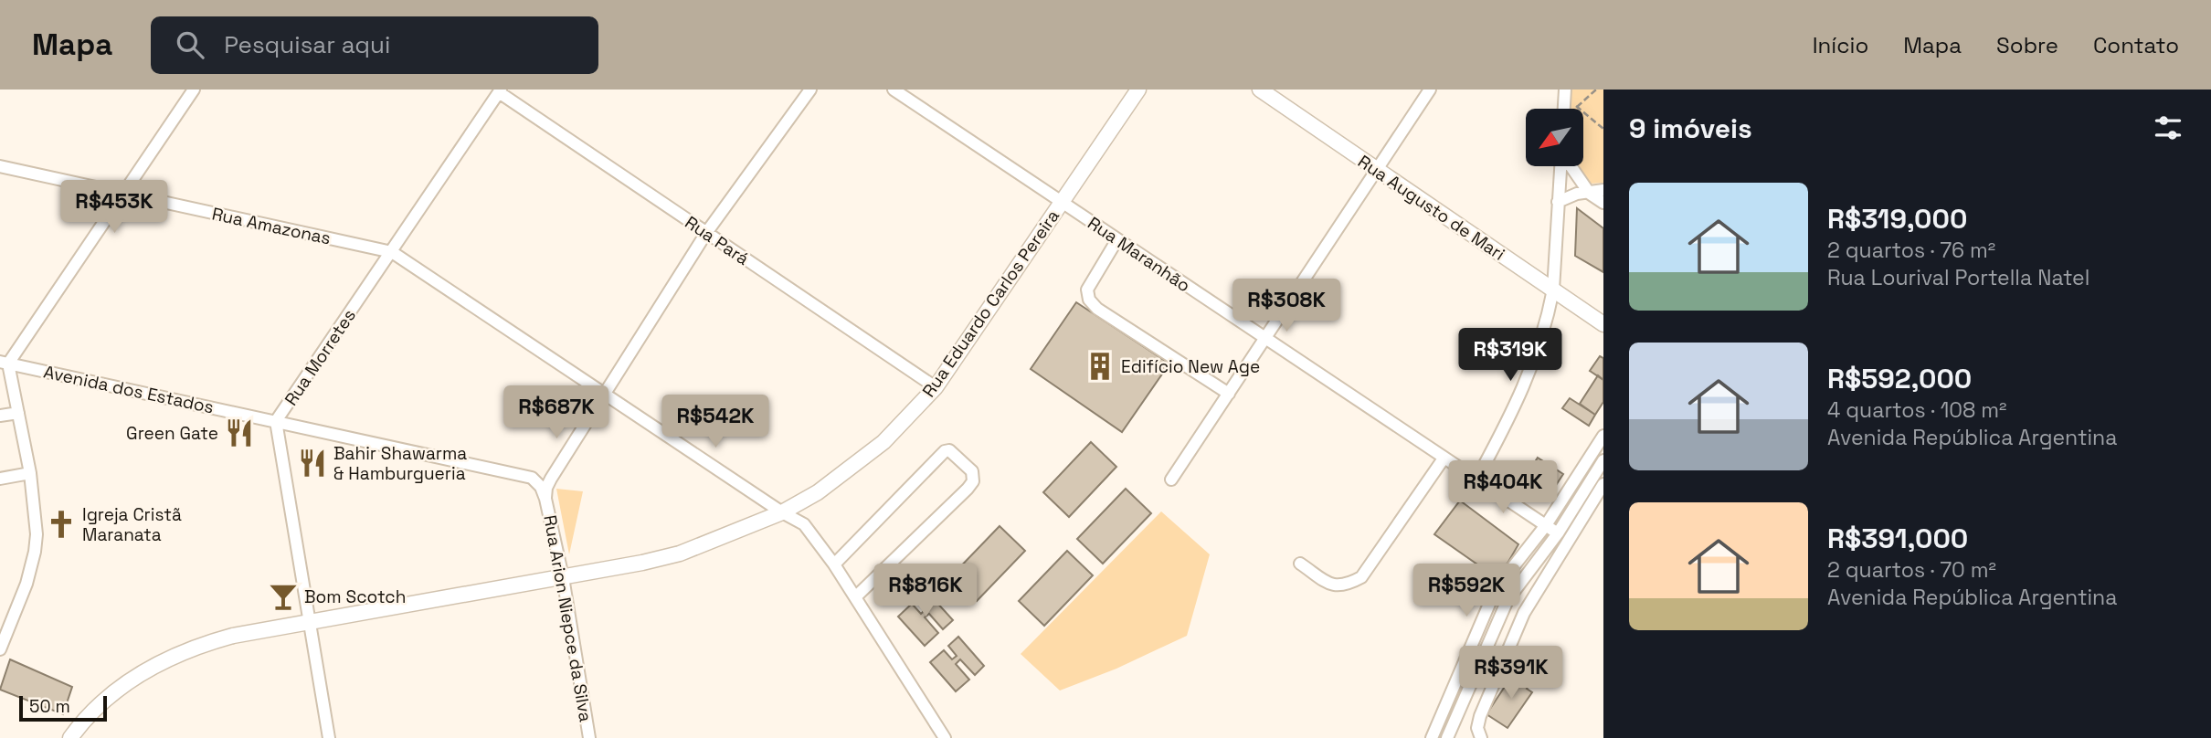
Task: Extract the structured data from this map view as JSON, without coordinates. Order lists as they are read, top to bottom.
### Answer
{
  "streets": {
    "main road": ["Rua Augusto de Mari", "Rua Eduardo Carlos Pereira"],
    "street": [
      "Rua Amazonas",
      "Rua Pará",
      "Rua Maranhão",
      "Rua Morretes",
      "Avenida dos Estados",
      "Rua Arion Niepce da Silva"
    ]
  },
  "crossings": [
    ["Rua Amazonas", "Rua Morretes"],
    ["Rua Pará", "Rua Eduardo Carlos Pereira"],
    ["Rua Pará", "Rua Morretes"],
    ["Rua Maranhão", "Rua Eduardo Carlos Pereira"],
    ["Rua Eduardo Carlos Pereira", "Rua Morretes"],
    ["Rua Eduardo Carlos Pereira", "Rua Arion Niepce da Silva"],
    ["Rua Morretes", "Avenida dos Estados"],
    ["Avenida dos Estados", "Rua Arion Niepce da Silva"]
  ],
  "places": {
    "building": ["Edifício New Age"],
    "restaurant": ["Green Gate", "Bahir Shawarma & Hamburgueria"],
    "church": ["Igreja Cristã Maranata"],
    "bar": ["Bom Scotch"]
  },
  "scale_bar": "50 m",
  "north": "bottom left",
  "page": {
    "header": "Mapa",
    "search": "Pesquisar aqui",
    "nav": [
      "Início",
      "Mapa",
      "Sobre",
      "Contato"
    ],
    "heading": "9 imóveis",
    "list": [
      {
        "name": "R$319,000",
        "note": "2 quartos · 76 m² · Rua Lourival Portella Natel"
      },
      {
        "name": "R$592,000",
        "note": "4 quartos · 108 m² · Avenida República Argentina"
      },
      {
        "name": "R$391,000",
        "note": "2 quartos · 70 m² · Avenida República Argentina"
      }
    ],
    "price": [
      "R$453K",
      "R$308K",
      "R$319K",
      "R$687K",
      "R$542K",
      "R$404K",
      "R$816K",
      "R$592K",
      "R$391K"
    ],
    "scale": "50 m"
  }
}
